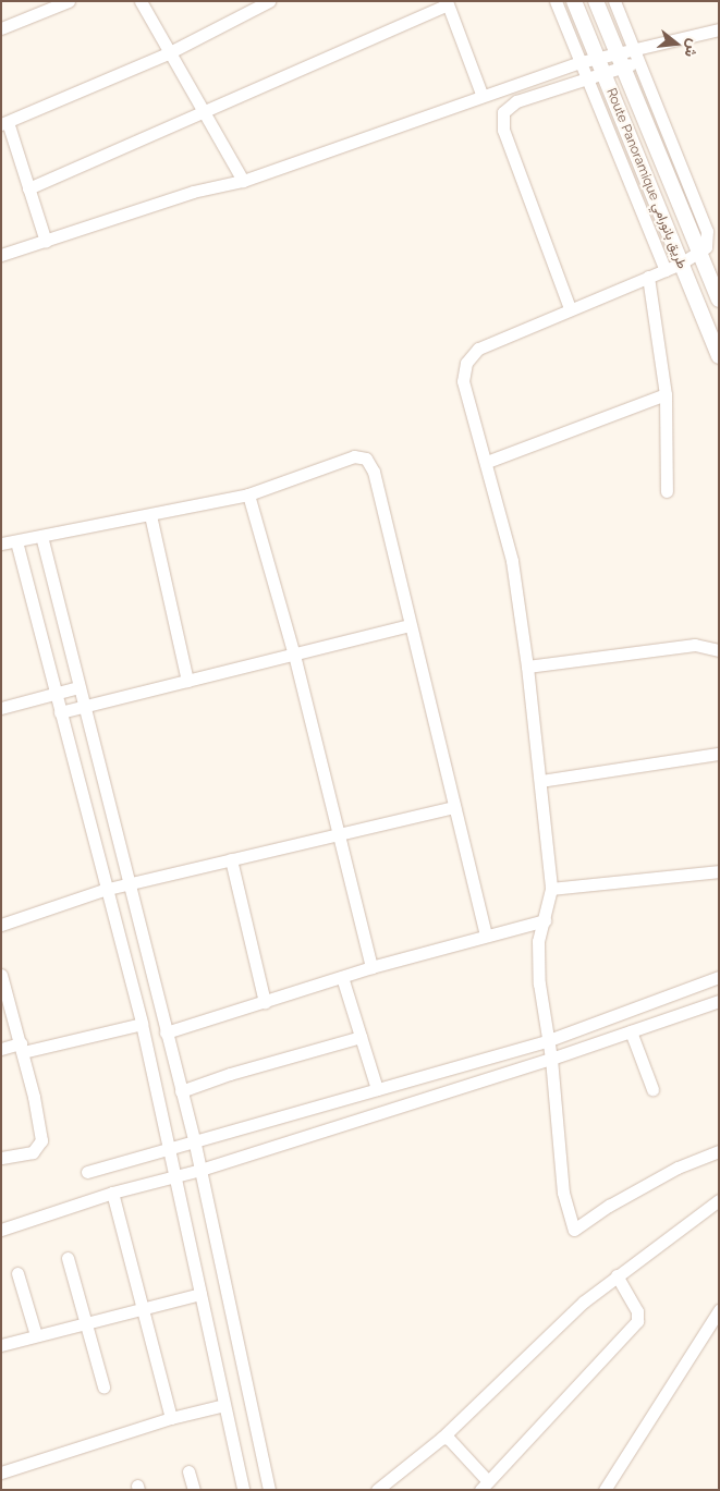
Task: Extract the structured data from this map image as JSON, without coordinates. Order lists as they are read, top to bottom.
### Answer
{
  "streets": {
    "street": ["Route Panoramique طريق بانورامي"]
  },
  "north": "right"
}
